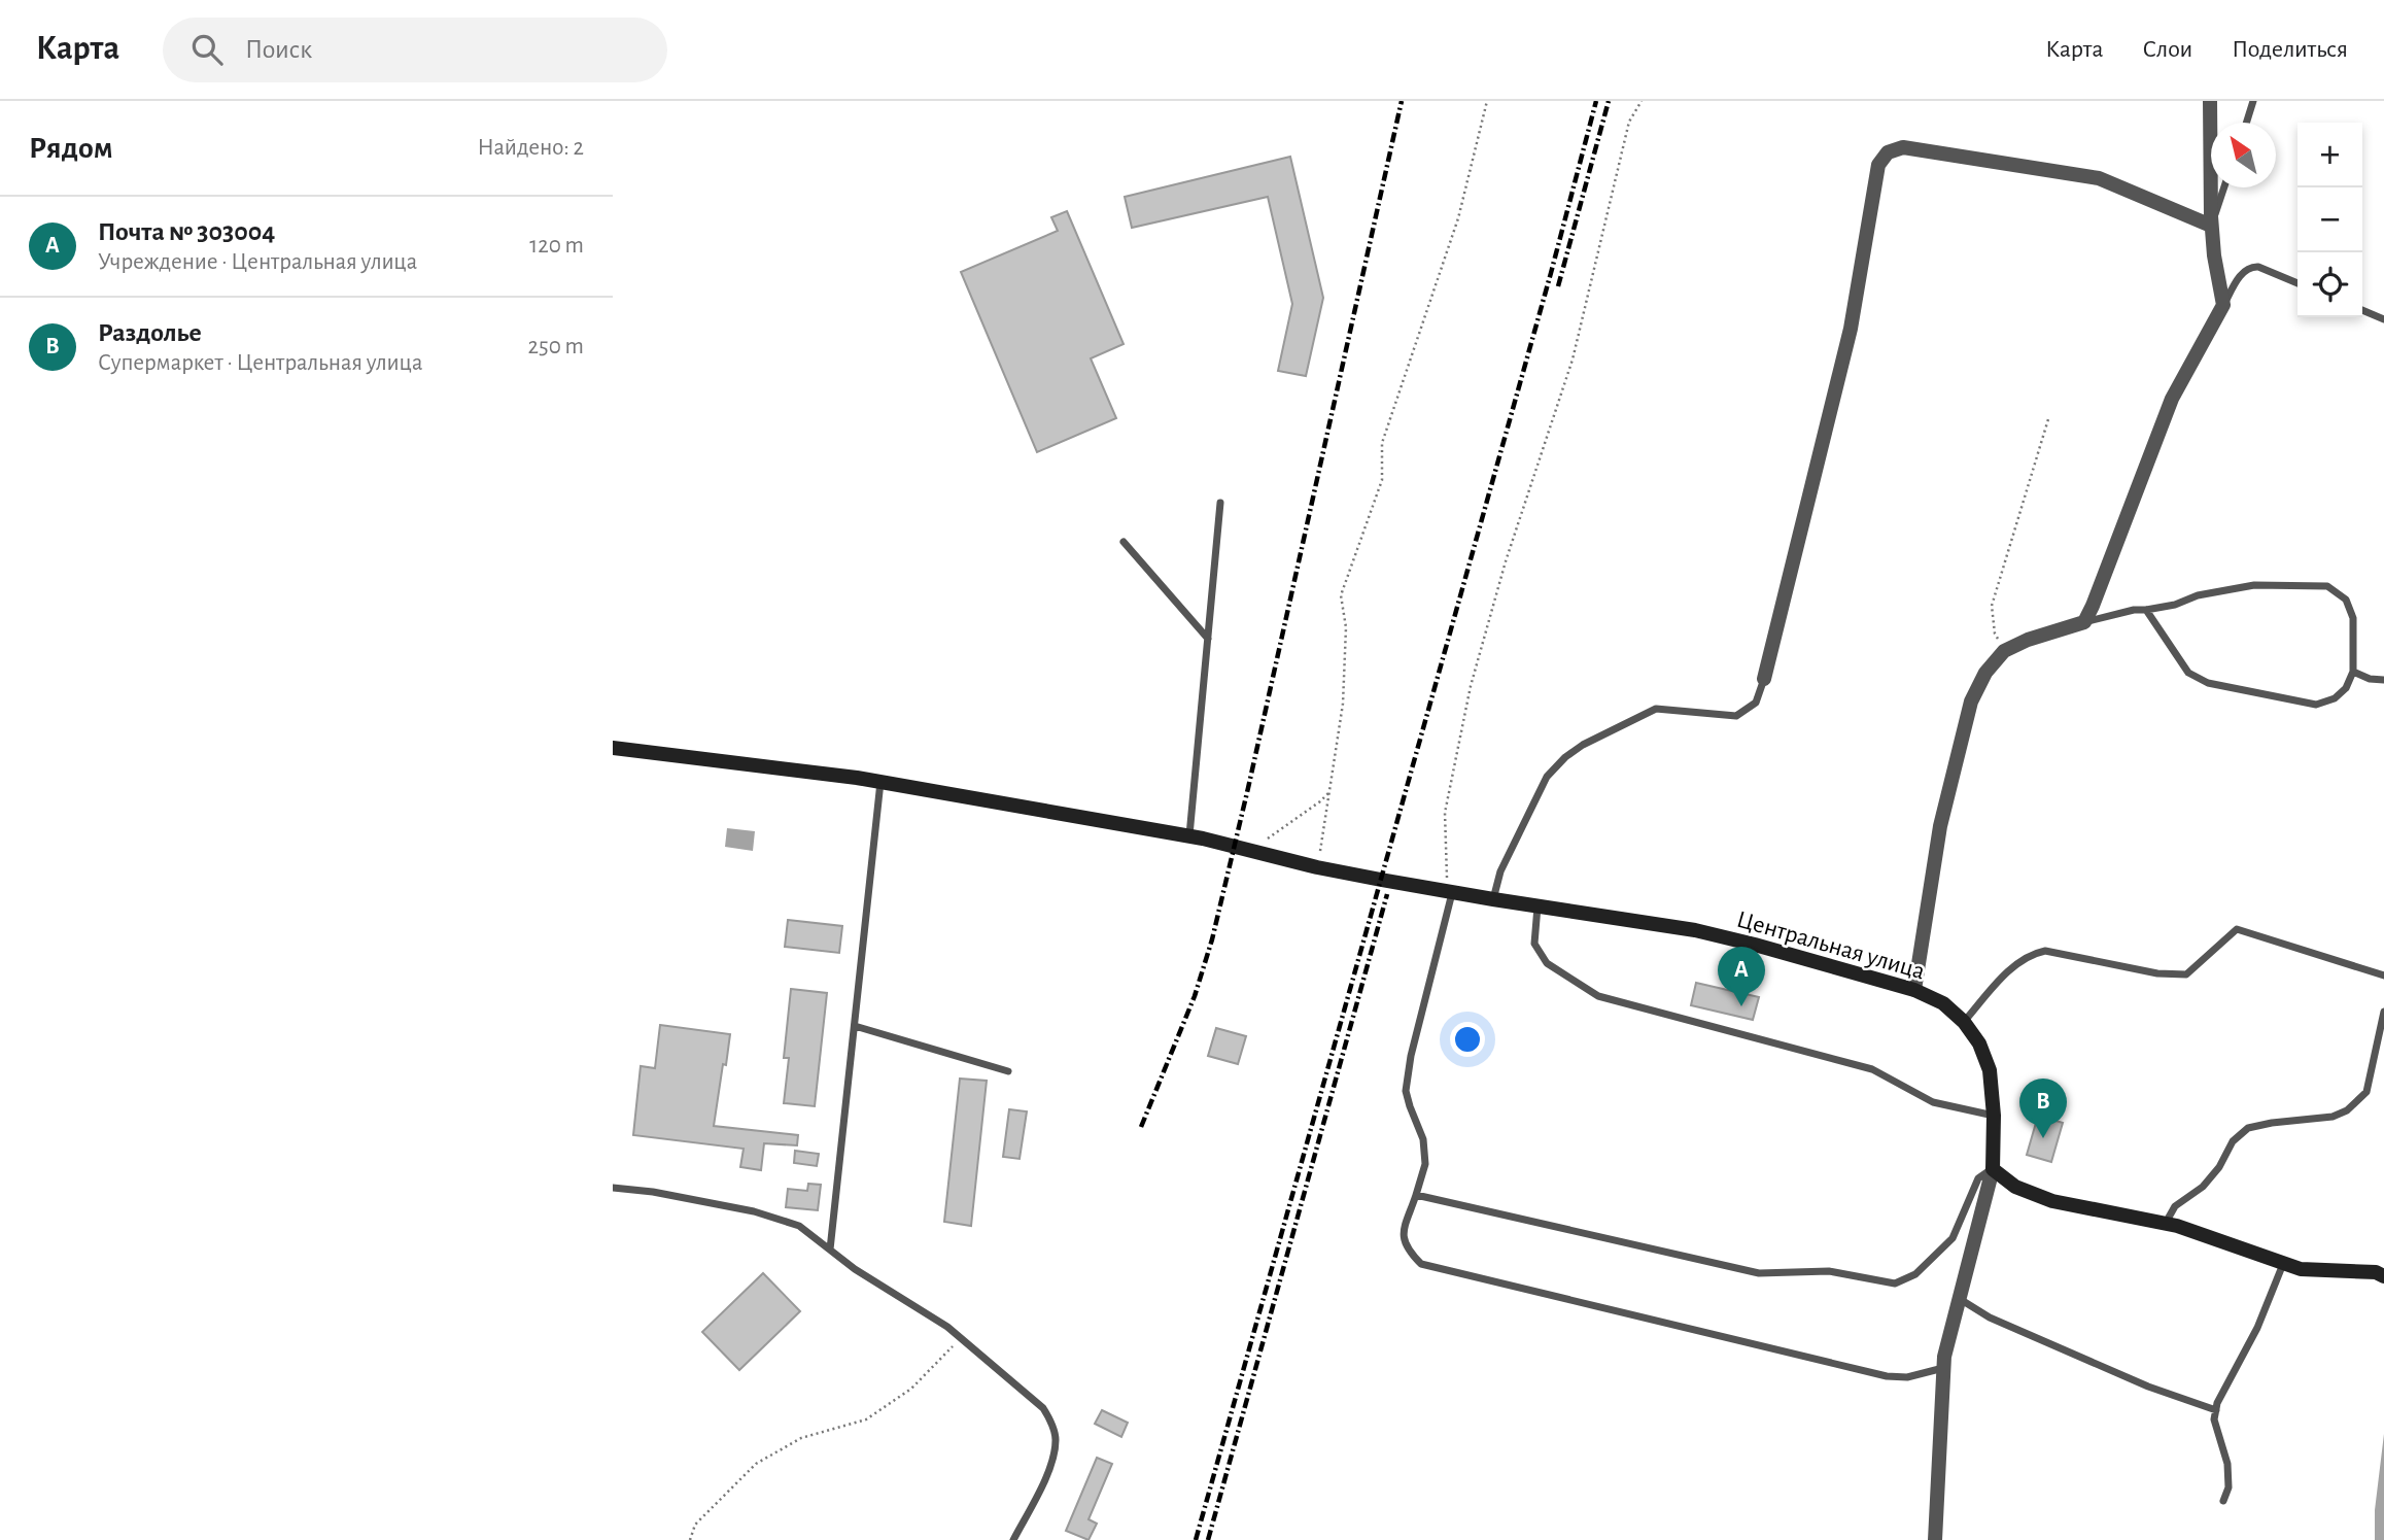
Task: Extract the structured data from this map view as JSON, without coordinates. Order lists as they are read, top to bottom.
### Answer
{
  "streets": {
    "street": ["Центральная улица"]
  },
  "north": "top left",
  "page": {
    "header": "Карта",
    "search": "Поиск",
    "nav": ["Карта", "Слои", "Поделиться"],
    "heading": ["Рядом", "Найдено: 2"],
    "map_buttons": ["+", "−"],
    "list": [
      {
        "mark": "A",
        "name": "Почта № 303004",
        "note": "Учреждение · Центральная улица",
        "value": "120 m"
      },
      {
        "mark": "B",
        "name": "Раздолье",
        "note": "Супермаркет · Центральная улица",
        "value": "250 m"
      }
    ],
    "pins": ["A", "B"]
  }
}
